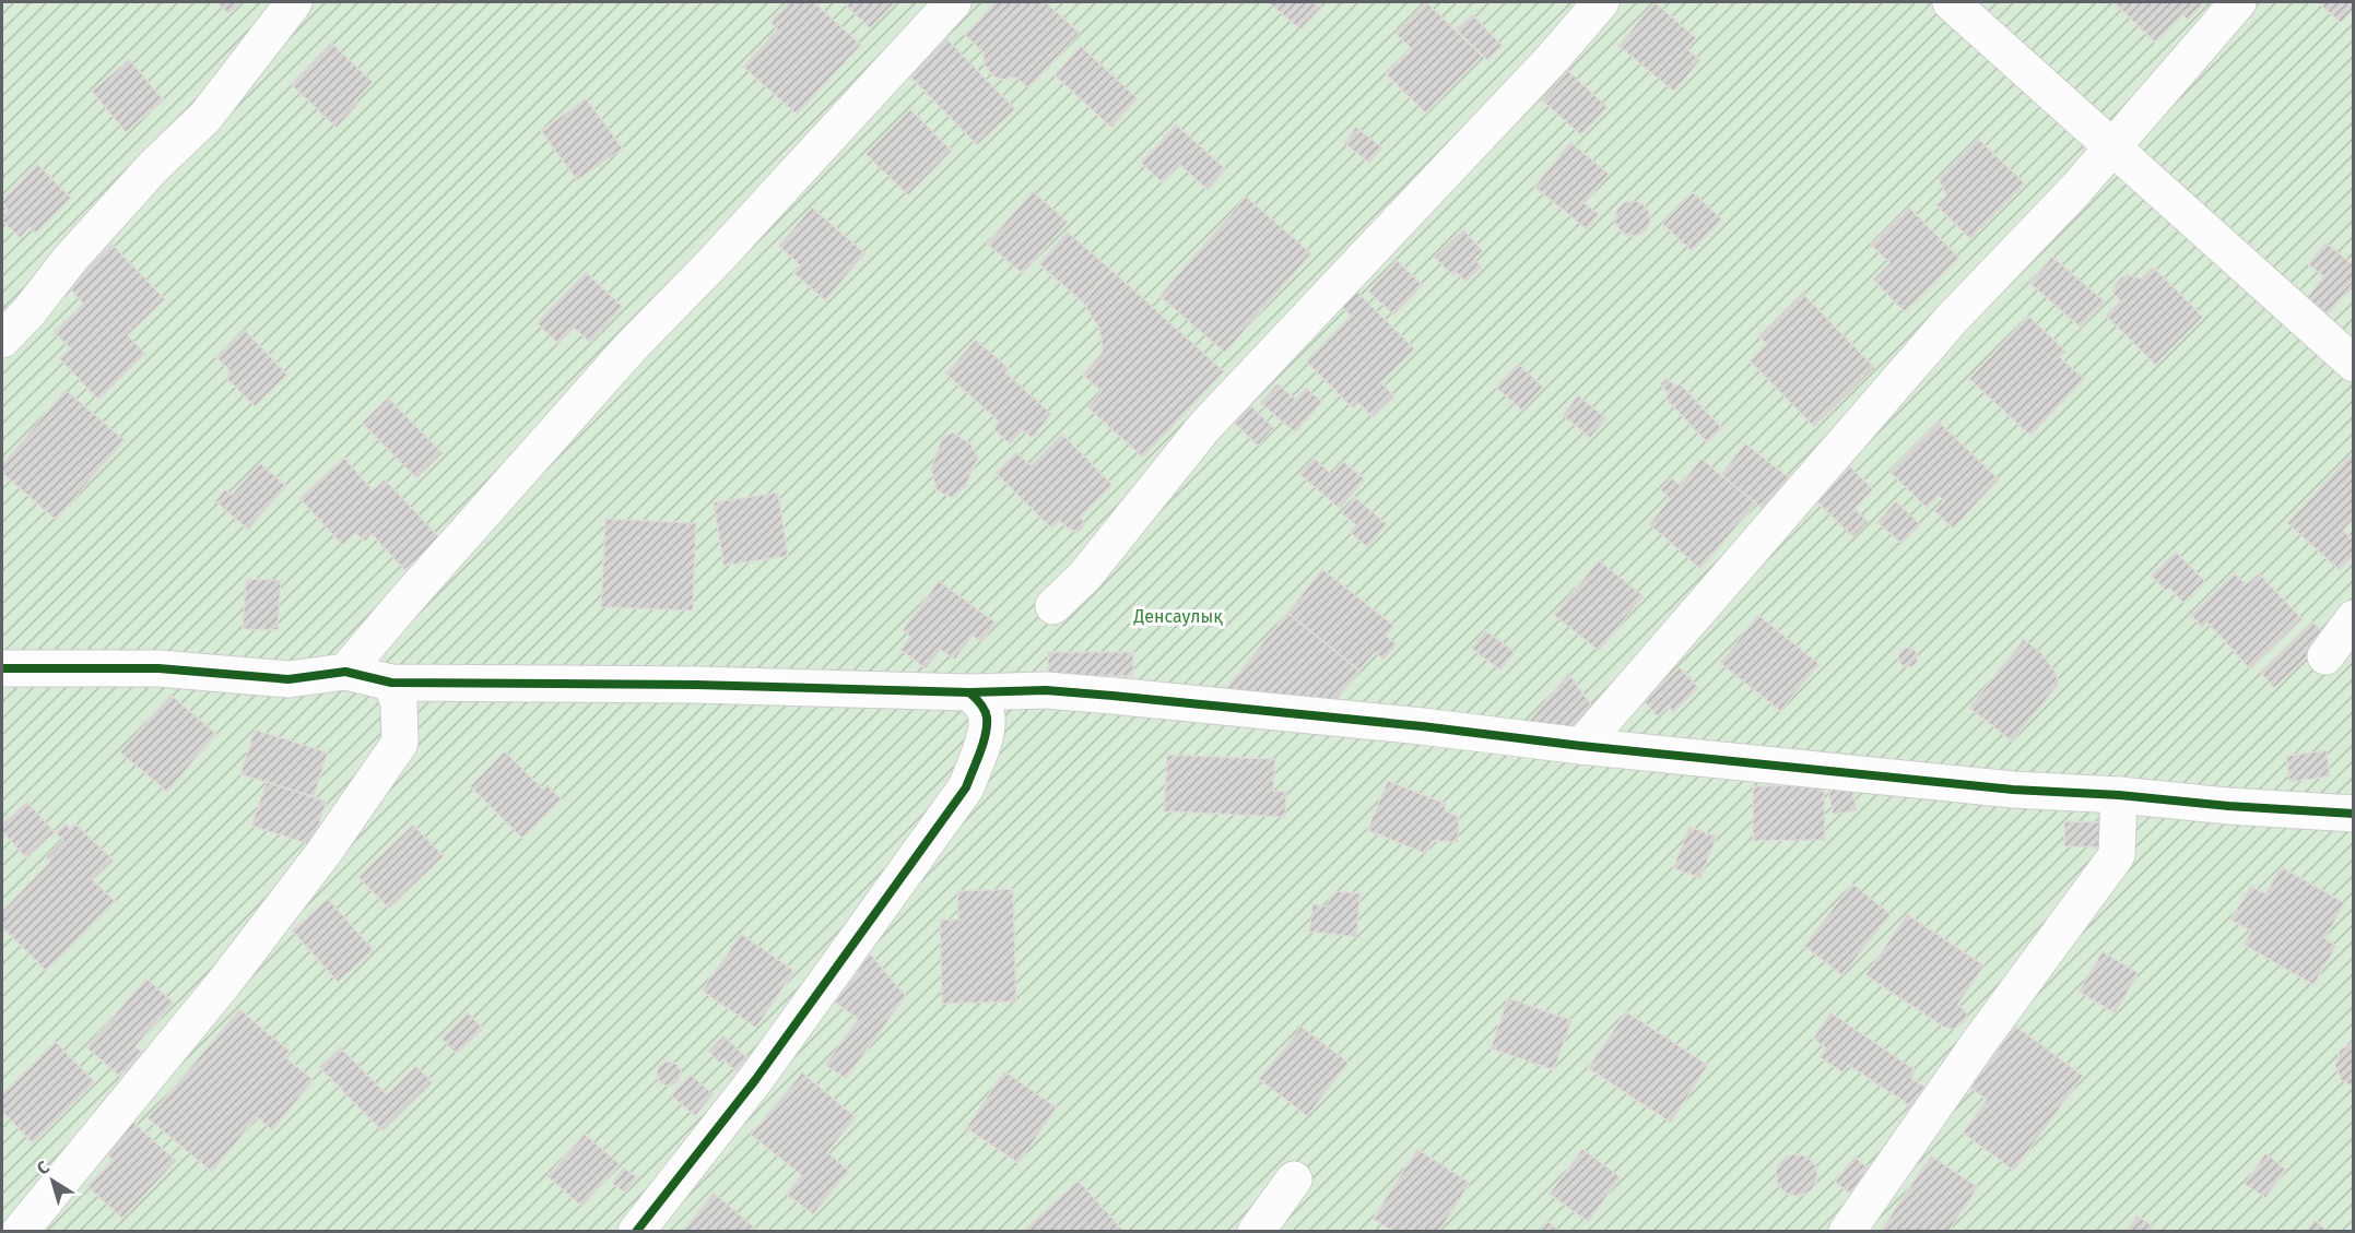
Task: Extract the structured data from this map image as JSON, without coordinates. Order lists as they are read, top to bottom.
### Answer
{
  "parks": ["Денсаулық"],
  "north": "top left"
}
